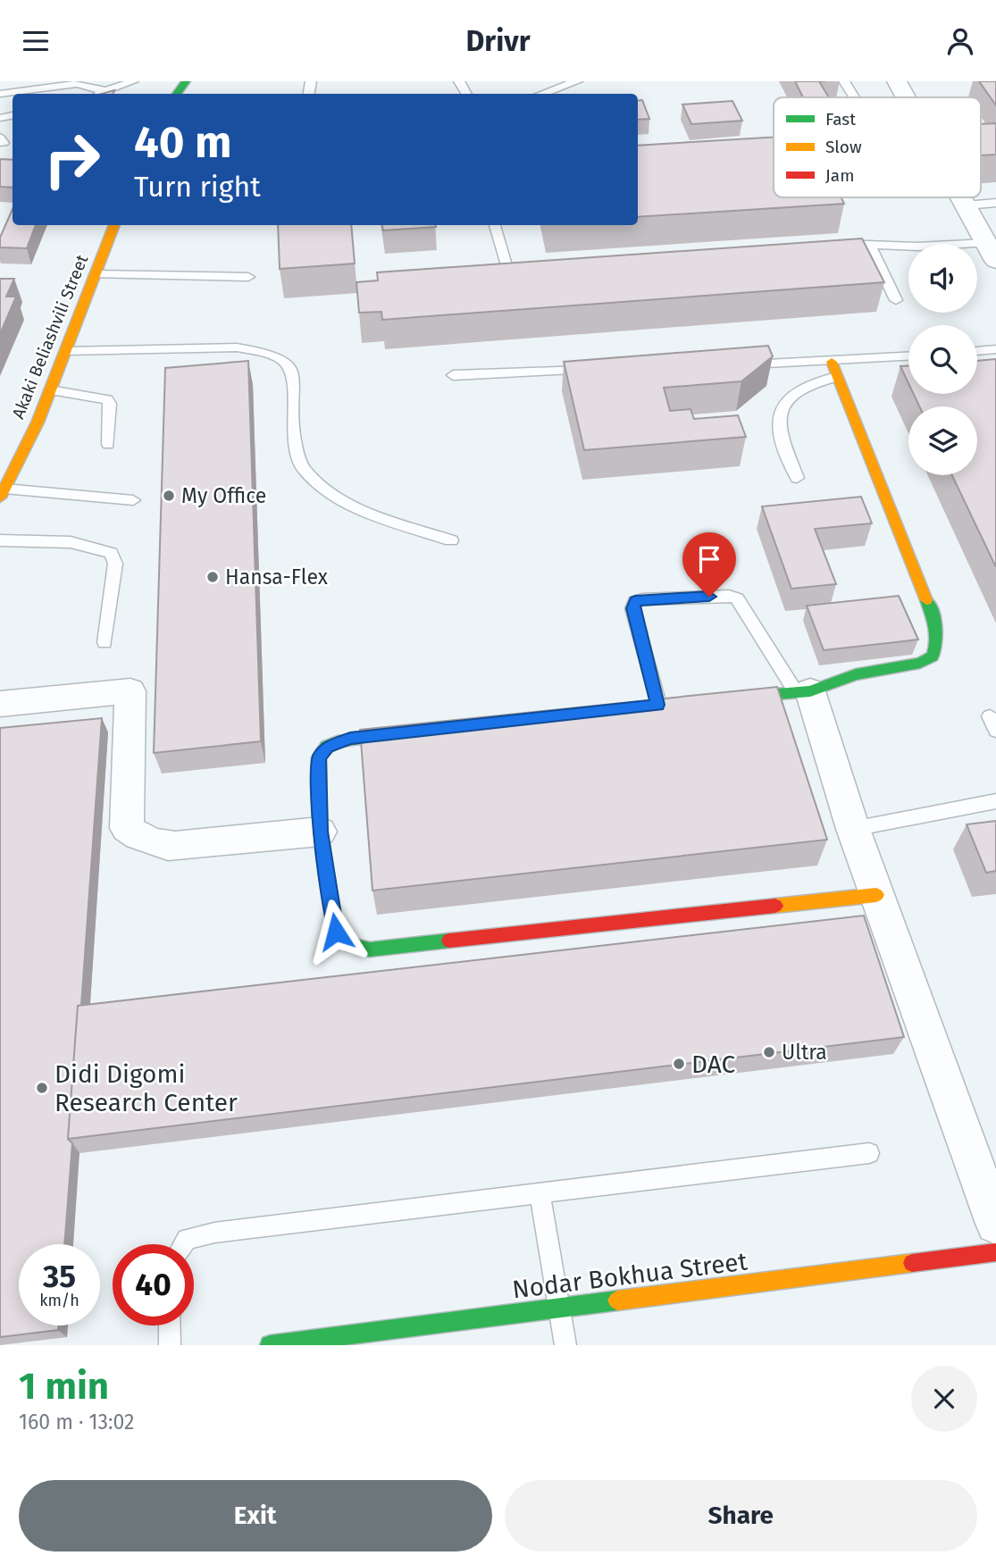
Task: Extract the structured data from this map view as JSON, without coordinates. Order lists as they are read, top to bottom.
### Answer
{
  "streets": {
    "street": ["Akaki Beliashvili Street", "Nodar Bokhua Street"]
  },
  "places": [
    "My Office",
    "Hansa-Flex",
    "Ultra",
    "DAC",
    "Didi Digomi Research Center"
  ],
  "legend": ["Fast", "Slow", "Jam"],
  "page": {
    "header": "Drivr",
    "turn": ["40 m", "Turn right"],
    "speed": "35 km/h",
    "limit": "40",
    "heading": ["1 min", "160 m · 13:02"],
    "buttons": ["Exit", "Share"]
  }
}
